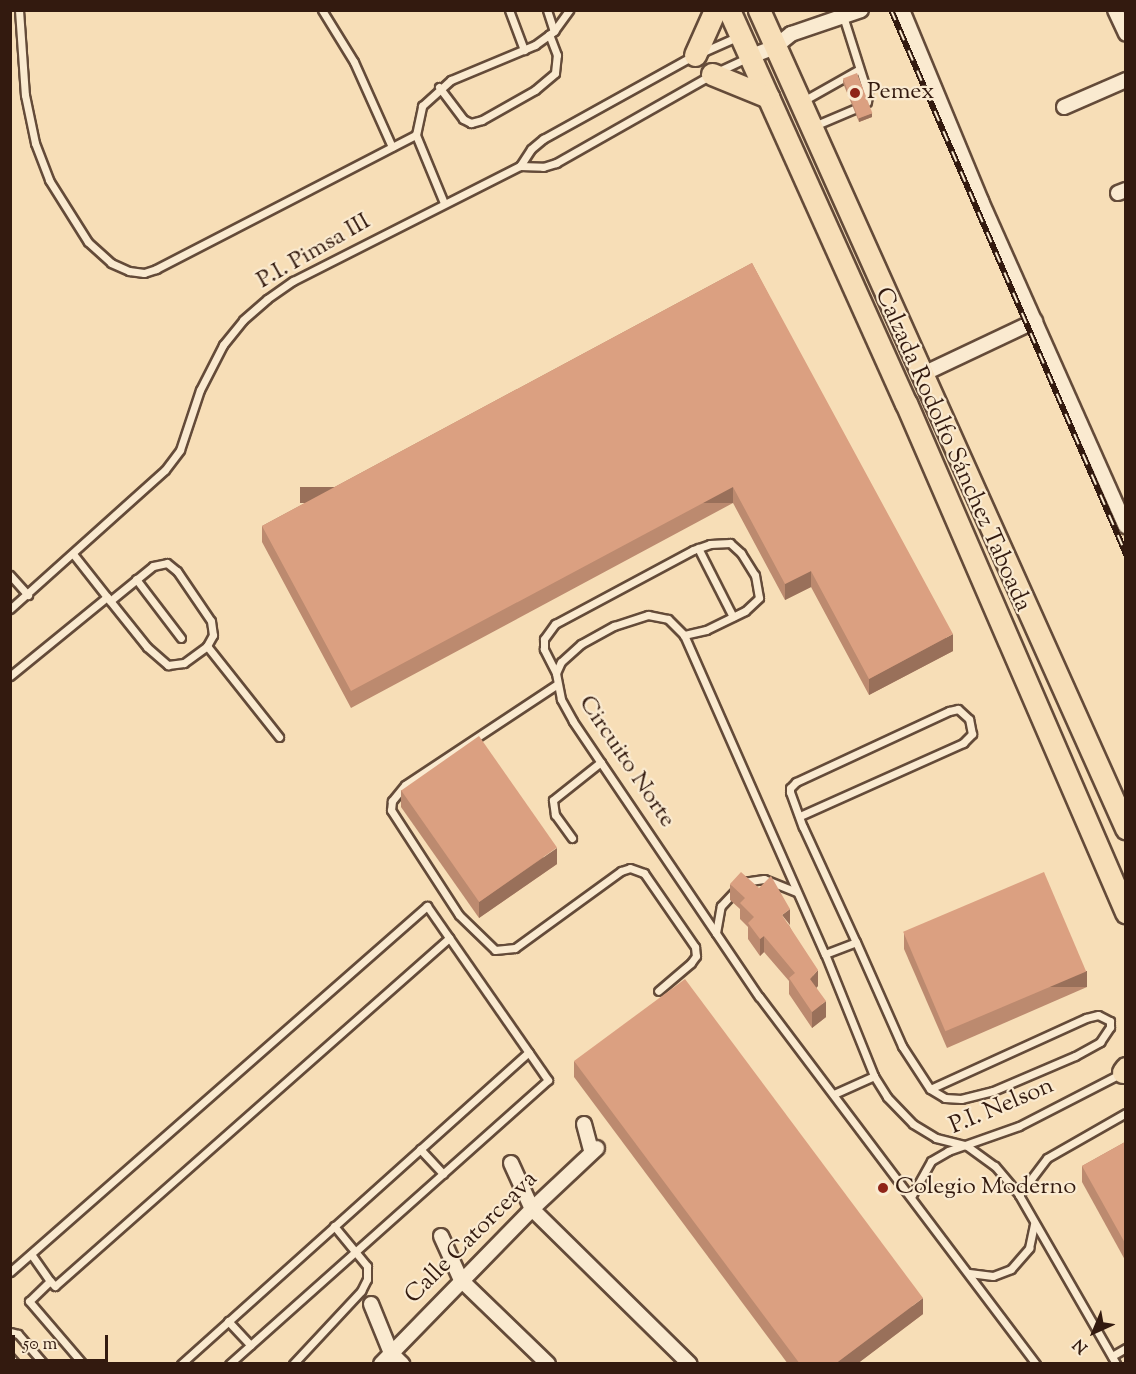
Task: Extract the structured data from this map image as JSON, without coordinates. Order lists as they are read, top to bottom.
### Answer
{
  "streets": {
    "main road": ["Calzada Rodolfo Sánchez Taboada"],
    "street": ["Calle Catorceava"],
    "lane": ["P.I. Pimsa III", "Circuito Norte", "P.I. Nelson"]
  },
  "crossings": [
    ["P.I. Pimsa III", "Calzada Rodolfo Sánchez Taboada"],
    ["Circuito Norte", "P.I. Nelson"]
  ],
  "places": ["Pemex", "Colegio Moderno"],
  "scale_bar": "50 m",
  "north": "bottom left"
}
